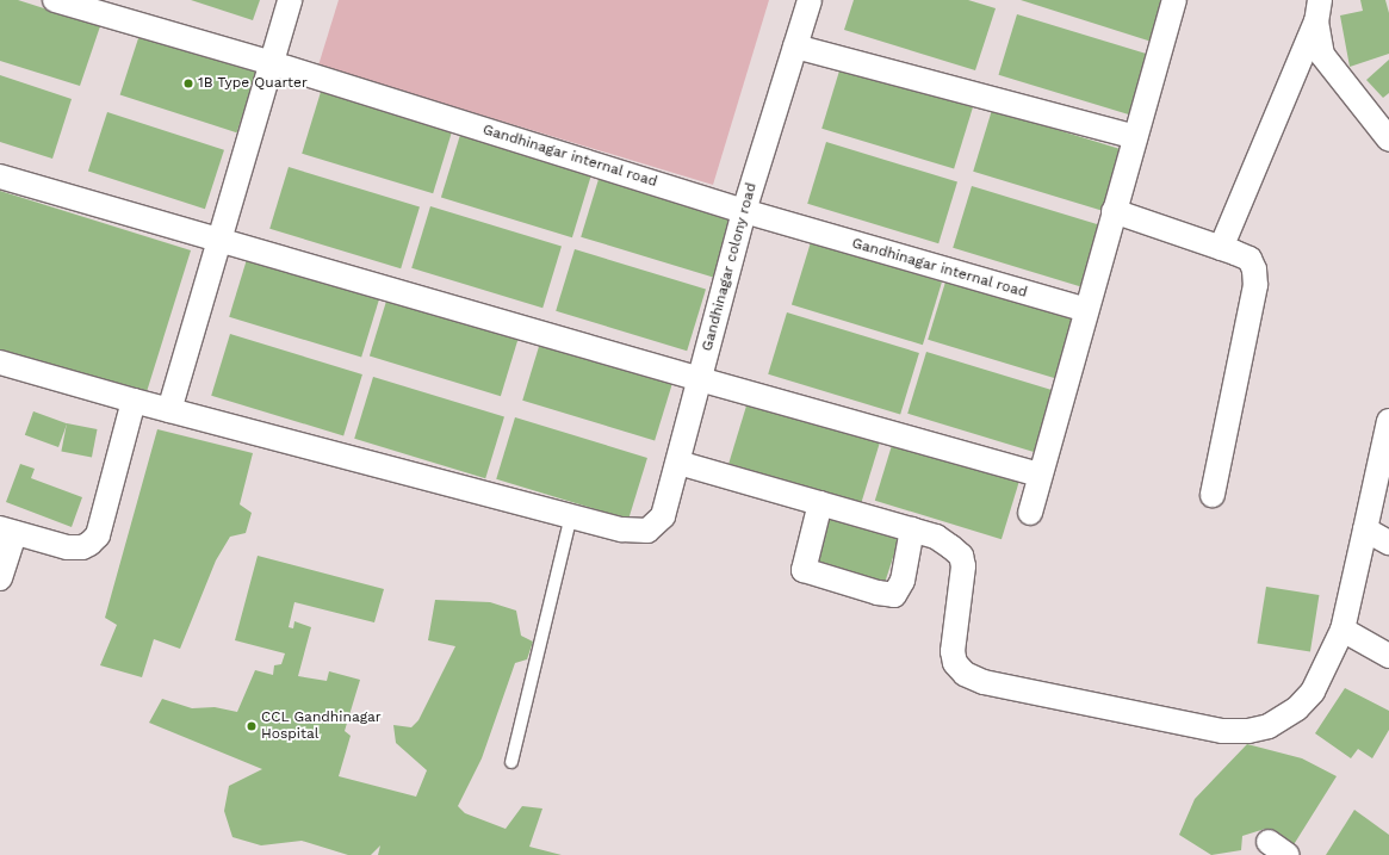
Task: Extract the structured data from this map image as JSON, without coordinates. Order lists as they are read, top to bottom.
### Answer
{
  "streets": {
    "street": ["Gandhinagar internal road", "Gandhinagar colony road"]
  },
  "crossings": [
    ["Gandhinagar internal road", "Gandhinagar colony road"]
  ],
  "places": ["1B Type Quarter", "CCL Gandhinagar Hospital"]
}
